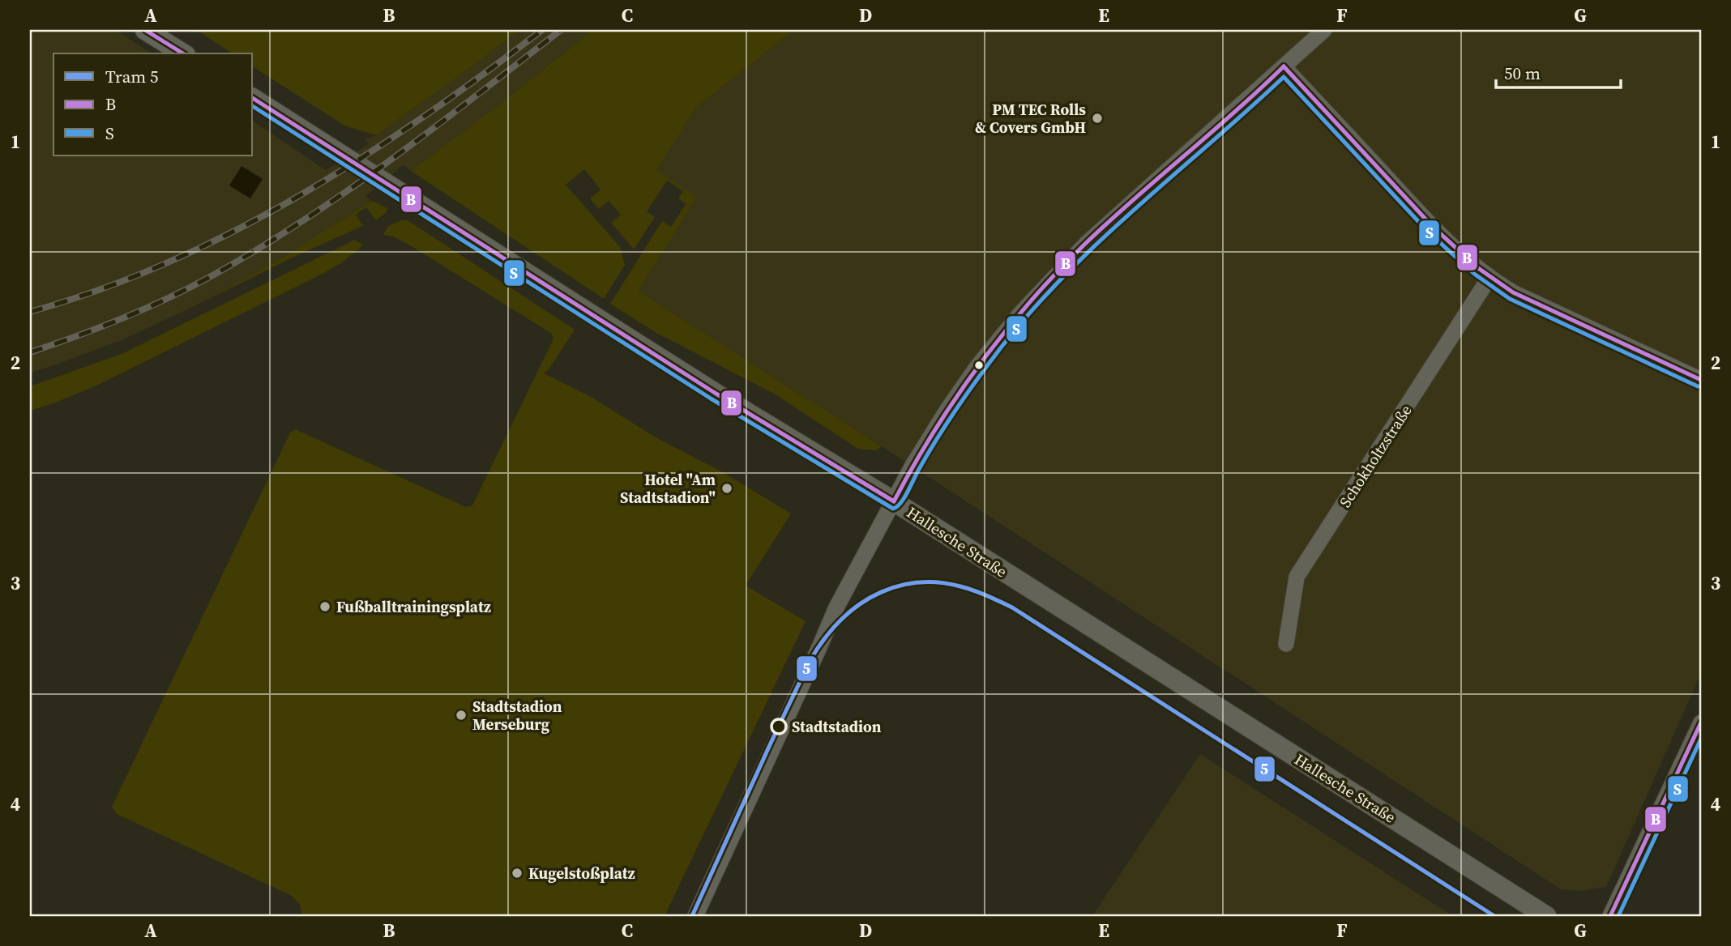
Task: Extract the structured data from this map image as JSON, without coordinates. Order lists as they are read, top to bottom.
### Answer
{
  "streets": {
    "street": ["Schokholtzstraße", "Hallesche Straße"]
  },
  "places": [
    "PM TEC Rolls & Covers GmbH",
    "Hotel \"Am Stadtstadion\"",
    "Fußballtrainingsplatz",
    "Stadtstadion Merseburg",
    "Stadtstadion",
    "Kugelstoßplatz"
  ],
  "lines": ["transit line B", "transit line S", "tram line 5"],
  "legend": ["Tram 5", "B", "S"],
  "scale_bar": "50 m",
  "grid": {
    "columns": [
      "A",
      "B",
      "C",
      "D",
      "E",
      "F",
      "G"
    ],
    "rows": [
      "1",
      "2",
      "3",
      "4"
    ]
  }
}
